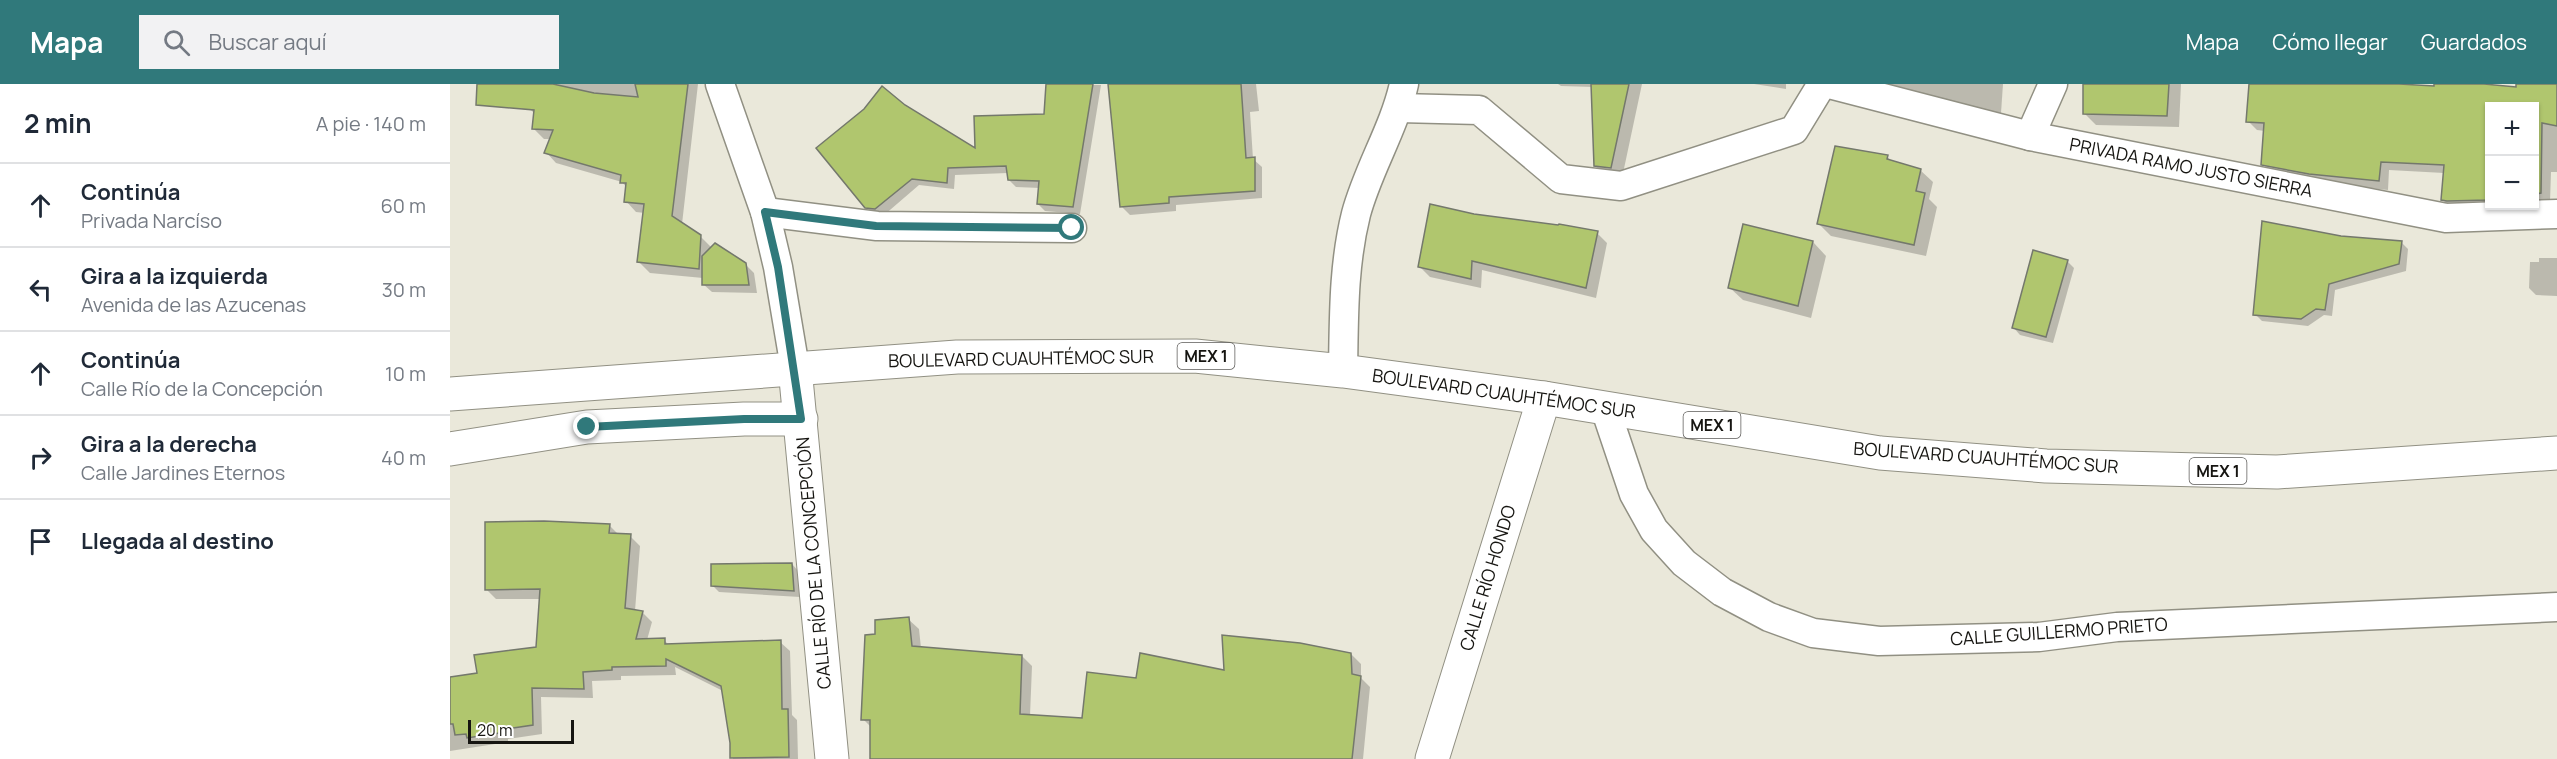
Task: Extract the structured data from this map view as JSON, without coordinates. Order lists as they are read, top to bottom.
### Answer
{
  "streets": {
    "main road": [
      "MEX 1",
      "BOULEVARD CUAUHTÉMOC SUR",
      "CALLE RÍO DE LA CONCEPCIÓN",
      "CALLE RÍO HONDO"
    ],
    "street": ["PRIVADA RAMO JUSTO SIERRA", "CALLE GUILLERMO PRIETO"]
  },
  "crossings": [
    ["BOULEVARD CUAUHTÉMOC SUR", "CALLE RÍO DE LA CONCEPCIÓN"],
    ["BOULEVARD CUAUHTÉMOC SUR", "CALLE RÍO HONDO"],
    ["BOULEVARD CUAUHTÉMOC SUR", "CALLE GUILLERMO PRIETO"]
  ],
  "scale_bar": "20 m",
  "page": {
    "header": "Mapa",
    "search": "Buscar aquí",
    "nav": ["Mapa", "Cómo llegar", "Guardados"],
    "heading": ["2 min", "A pie · 140 m"],
    "map_buttons": ["+", "−"],
    "list": [
      ["Continúa", "Privada Narcíso", "60 m"],
      ["Gira a la izquierda", "Avenida de las Azucenas", "30 m"],
      ["Continúa", "Calle Río de la Concepción", "10 m"],
      ["Gira a la derecha", "Calle Jardines Eternos", "40 m"],
      "Llegada al destino"
    ],
    "scale": "20 m"
  }
}
